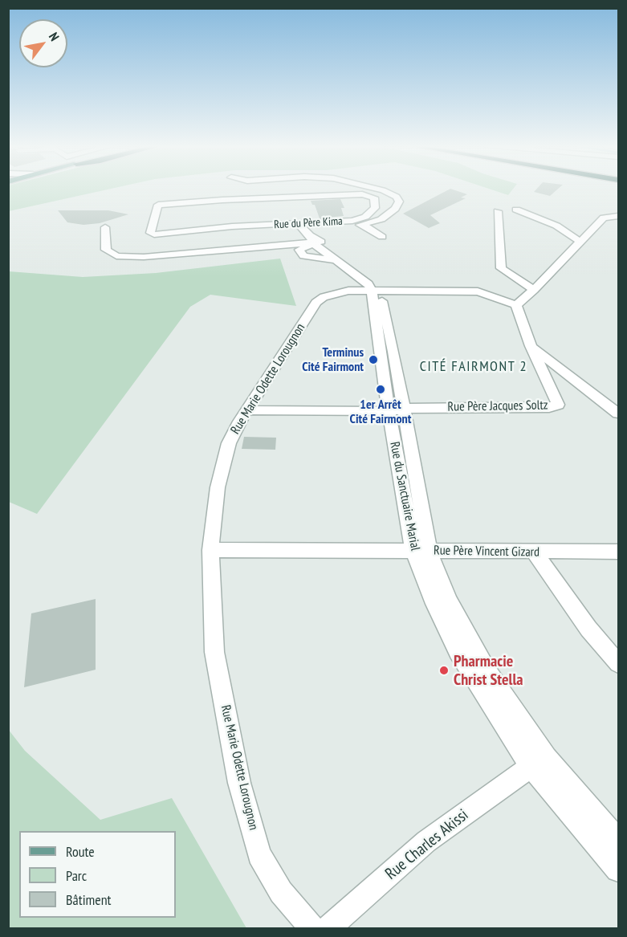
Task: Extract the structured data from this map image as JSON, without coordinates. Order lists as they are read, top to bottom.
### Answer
{
  "streets": {
    "street": [
      "Rue du Père Kima",
      "Rue Marie Odette Lorougnon",
      "Rue Père Jacques Soltz",
      "Rue du Sanctuaire Marial",
      "Rue Père Vincent Gizard",
      "Rue Charles Akissi"
    ]
  },
  "crossings": [
    ["Rue Marie Odette Lorougnon", "Rue Père Jacques Soltz"],
    ["Rue Marie Odette Lorougnon", "Rue du Sanctuaire Marial"],
    ["Rue Marie Odette Lorougnon", "Rue Père Vincent Gizard"],
    ["Rue Père Jacques Soltz", "Rue du Sanctuaire Marial"],
    ["Rue du Sanctuaire Marial", "Rue Père Vincent Gizard"],
    ["Rue du Sanctuaire Marial", "Rue Charles Akissi"]
  ],
  "districts": ["CITÉ FAIRMONT 2"],
  "places": ["Terminus Cité Fairmont", "1er Arrêt Cité Fairmont", "Pharmacie Christ Stella"],
  "legend": ["Route", "Parc", "Bâtiment"],
  "north": "top right"
}
